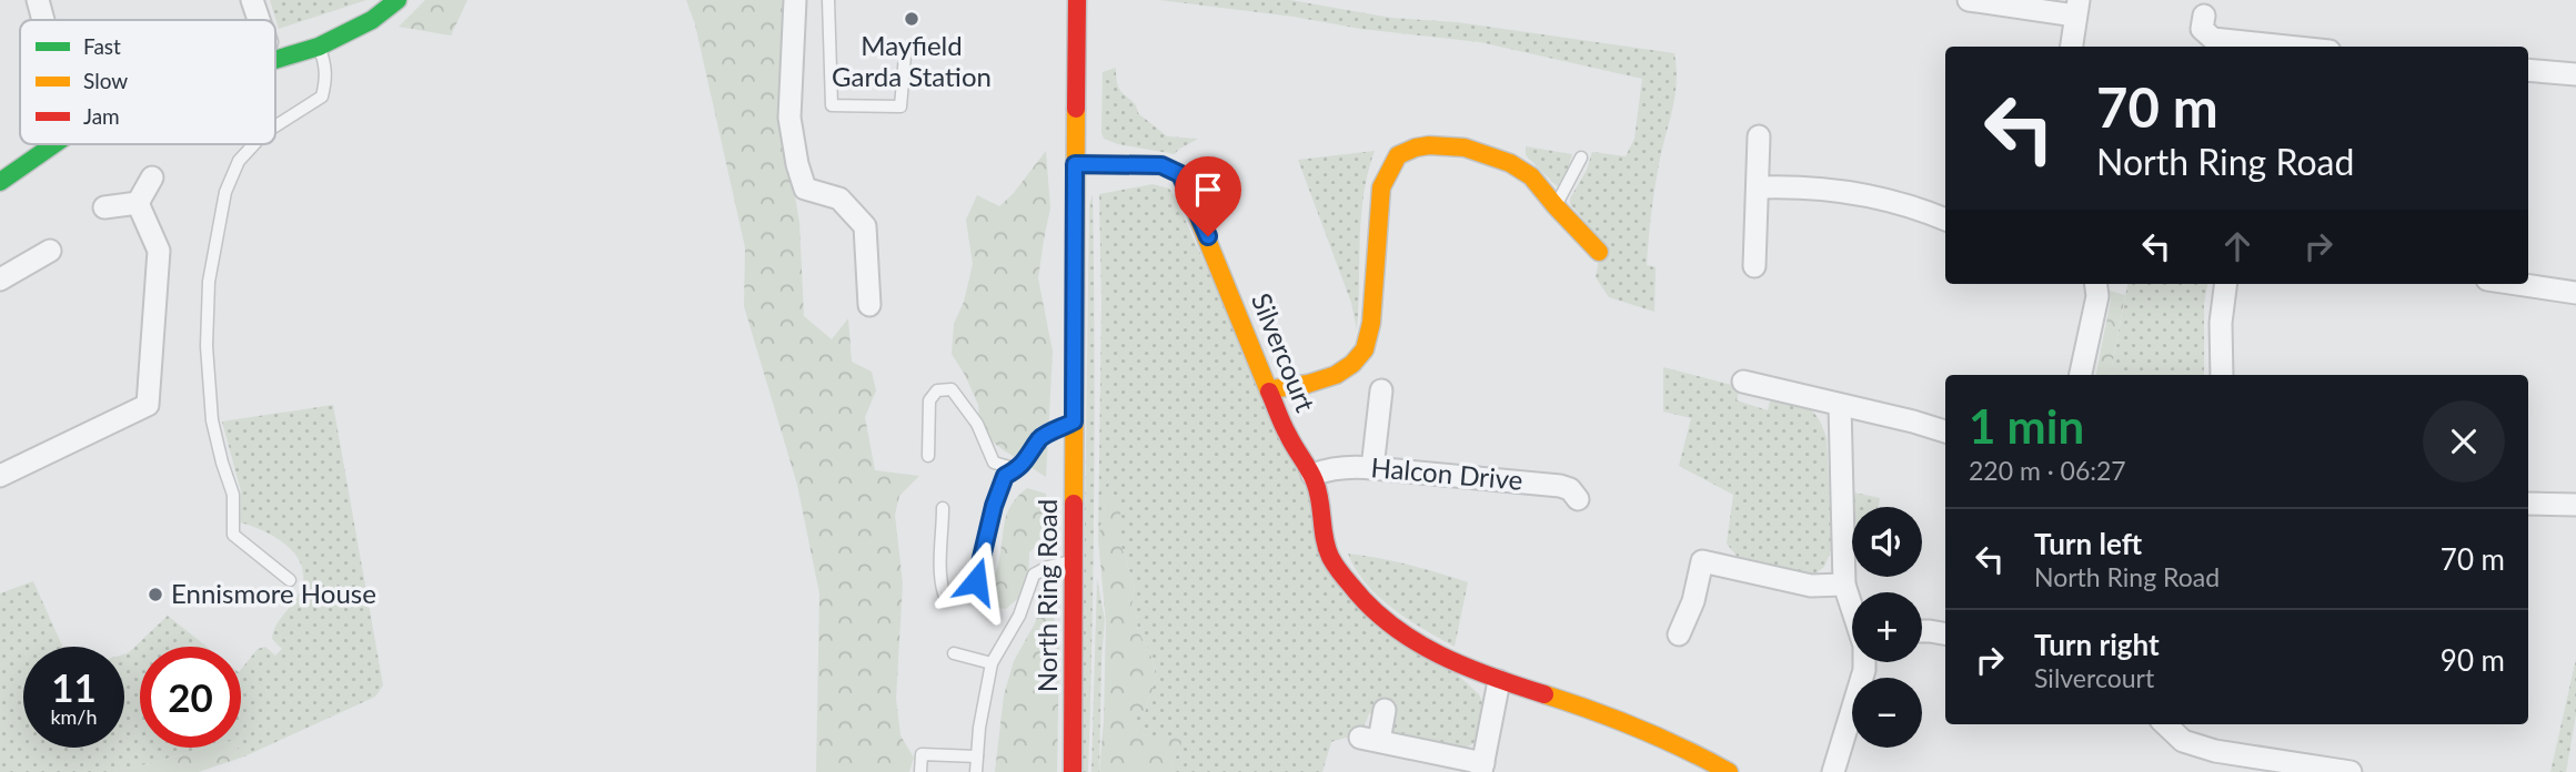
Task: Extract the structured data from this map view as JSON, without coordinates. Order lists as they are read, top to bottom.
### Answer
{
  "streets": {
    "street": ["Silvercourt", "Halcon Drive", "North Ring Road"]
  },
  "crossings": [
    ["Silvercourt", "Halcon Drive"],
    ["Silvercourt", "North Ring Road"]
  ],
  "places": ["Mayfield Garda Station", "Ennismore House"],
  "legend": ["Fast", "Slow", "Jam"],
  "page": {
    "turn": ["70 m", "North Ring Road"],
    "heading": ["1 min", "220 m · 06:27"],
    "map_buttons": ["+", "−"],
    "list": [
      {
        "name": "Turn left",
        "note": "North Ring Road",
        "value": "70 m"
      },
      {
        "name": "Turn right",
        "note": "Silvercourt",
        "value": "90 m"
      }
    ],
    "speed": "11 km/h",
    "limit": "20"
  }
}
